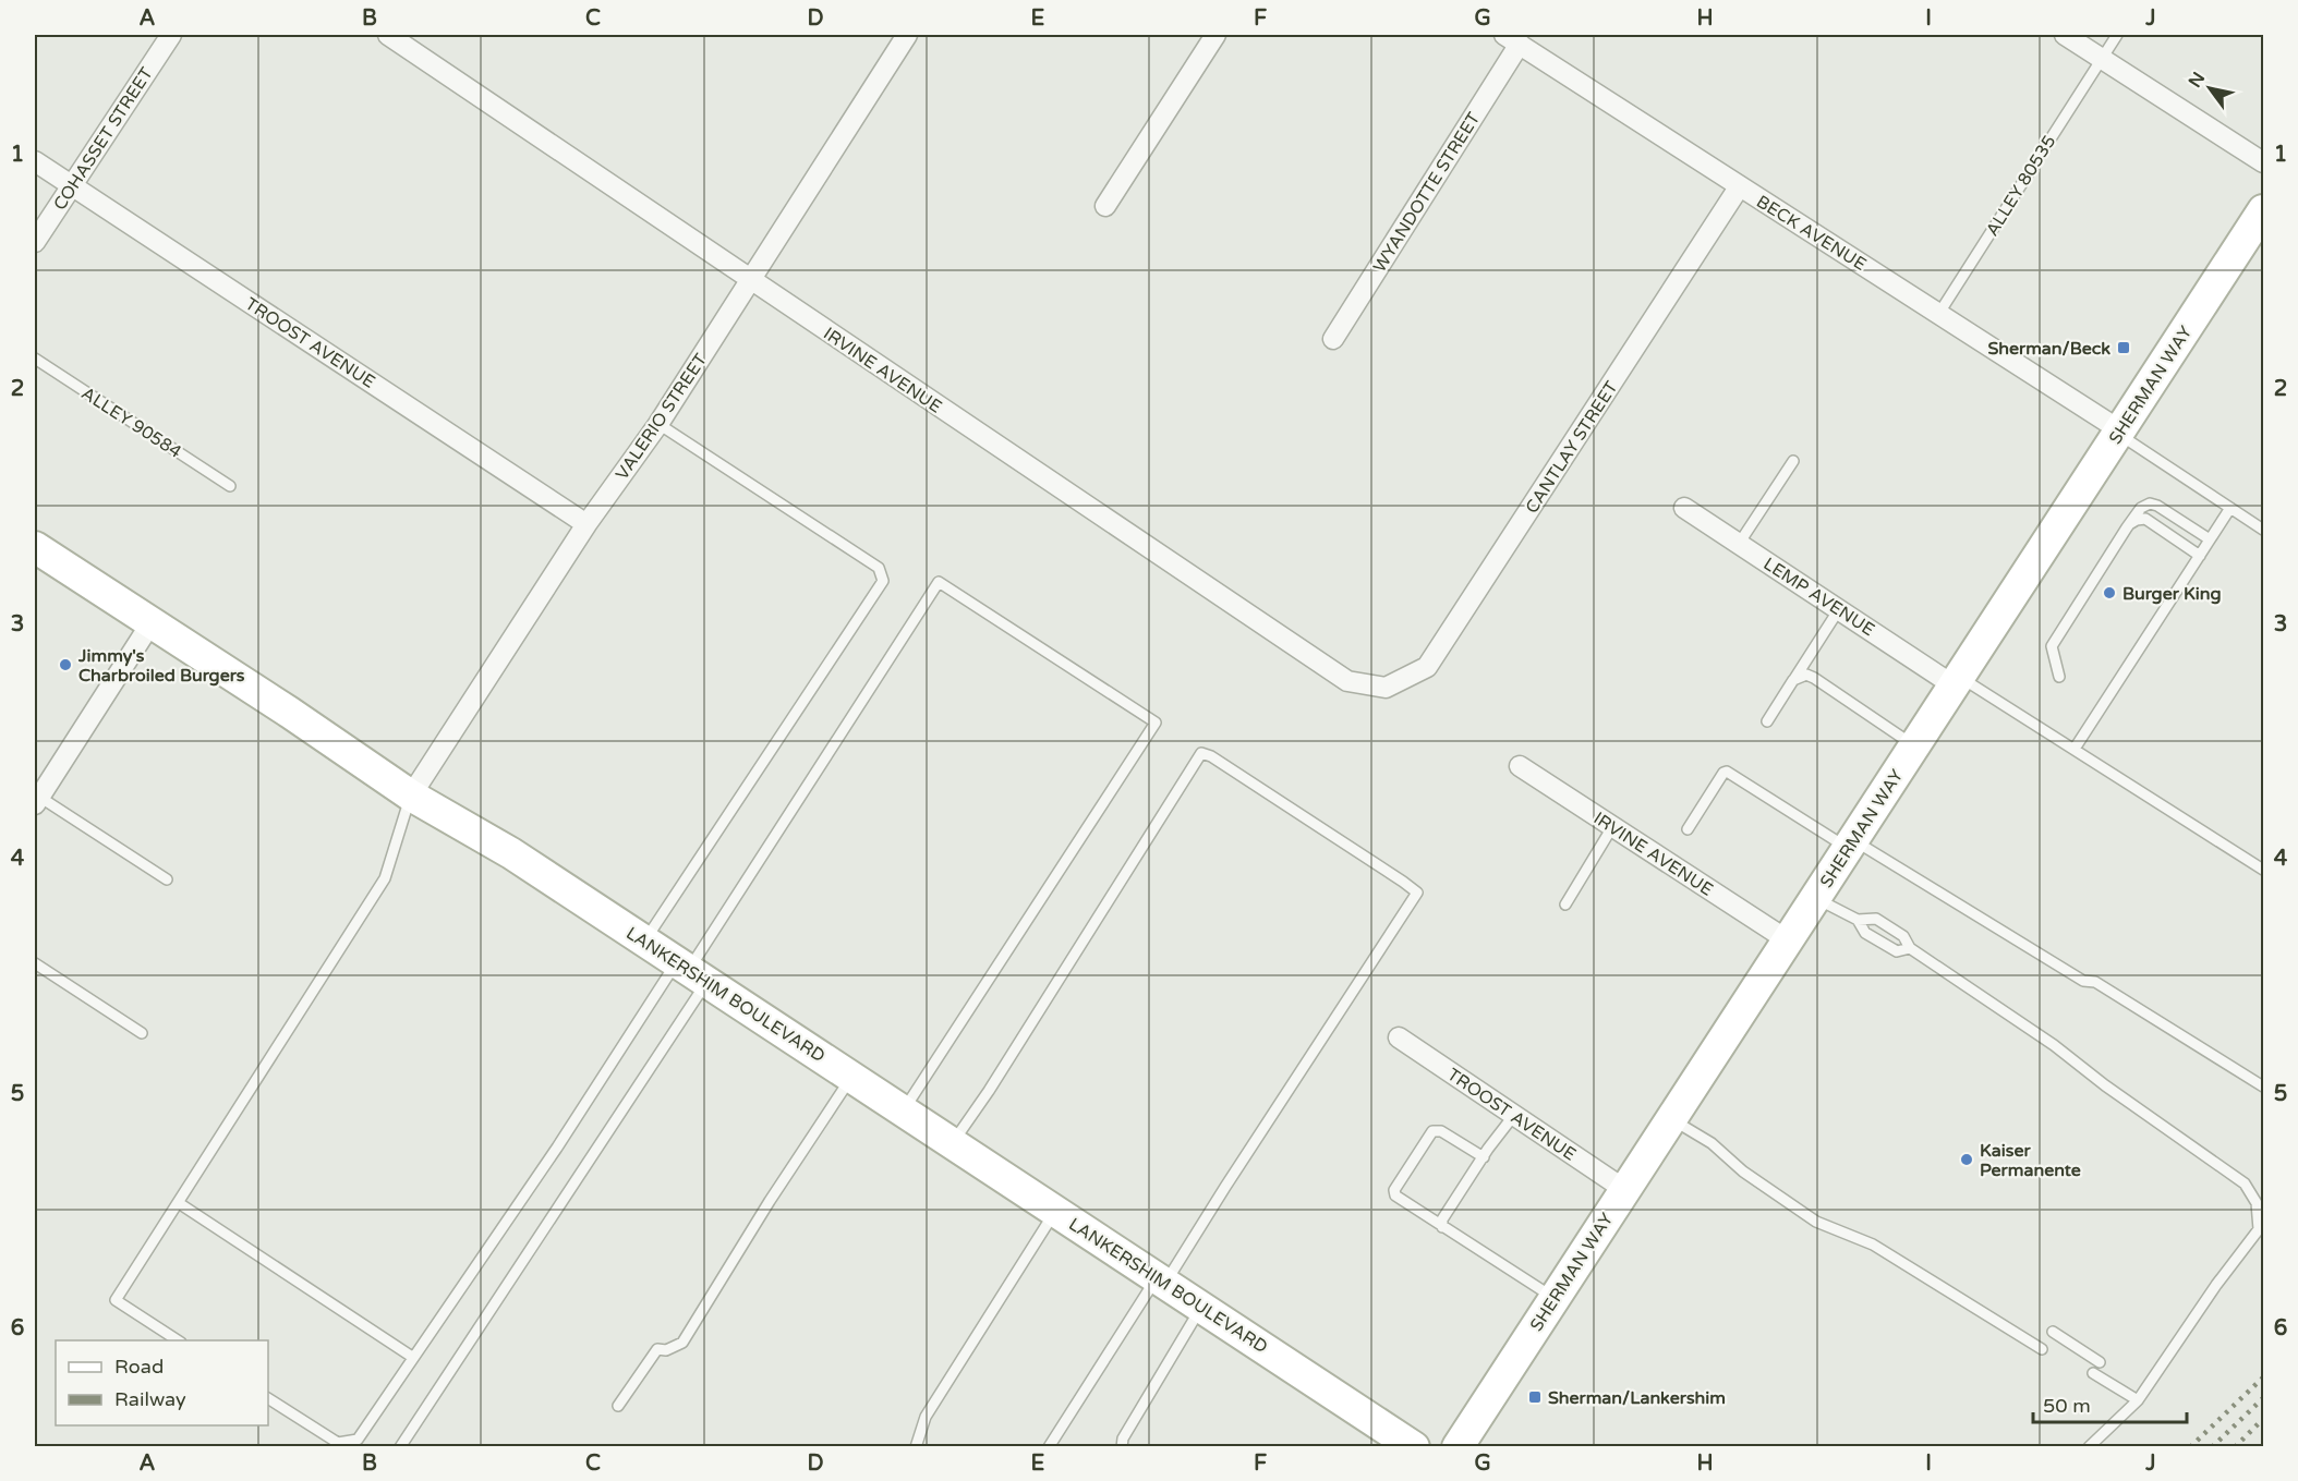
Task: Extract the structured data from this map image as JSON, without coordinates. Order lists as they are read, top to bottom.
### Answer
{
  "streets": {
    "main road": ["SHERMAN WAY", "LANKERSHIM BOULEVARD"],
    "street": [
      "COHASSET STREET",
      "WYANDOTTE STREET",
      "BECK AVENUE",
      "TROOST AVENUE",
      "IRVINE AVENUE",
      "VALERIO STREET",
      "CANTLAY STREET",
      "LEMP AVENUE"
    ],
    "lane": ["ALLEY 80535", "ALLEY 90584"]
  },
  "crossings": [
    ["COHASSET STREET", "TROOST AVENUE"],
    ["ALLEY 80535", "BECK AVENUE"],
    ["WYANDOTTE STREET", "BECK AVENUE"],
    ["BECK AVENUE", "SHERMAN WAY"],
    ["BECK AVENUE", "CANTLAY STREET"],
    ["TROOST AVENUE", "SHERMAN WAY"],
    ["TROOST AVENUE", "VALERIO STREET"],
    ["IRVINE AVENUE", "SHERMAN WAY"],
    ["IRVINE AVENUE", "VALERIO STREET"],
    ["IRVINE AVENUE", "CANTLAY STREET"],
    ["SHERMAN WAY", "LEMP AVENUE"],
    ["VALERIO STREET", "LANKERSHIM BOULEVARD"]
  ],
  "places": {
    "transit": ["Sherman/Beck", "Sherman/Lankershim"],
    "other": ["Burger King", "Jimmy's Charbroiled Burgers", "Kaiser Permanente"]
  },
  "legend": ["Road", "Railway"],
  "scale_bar": "50 m",
  "north": "top left",
  "grid": {
    "columns": [
      "A",
      "B",
      "C",
      "D",
      "E",
      "F",
      "G",
      "H",
      "I",
      "J"
    ],
    "rows": [
      "1",
      "2",
      "3",
      "4",
      "5",
      "6"
    ]
  }
}
